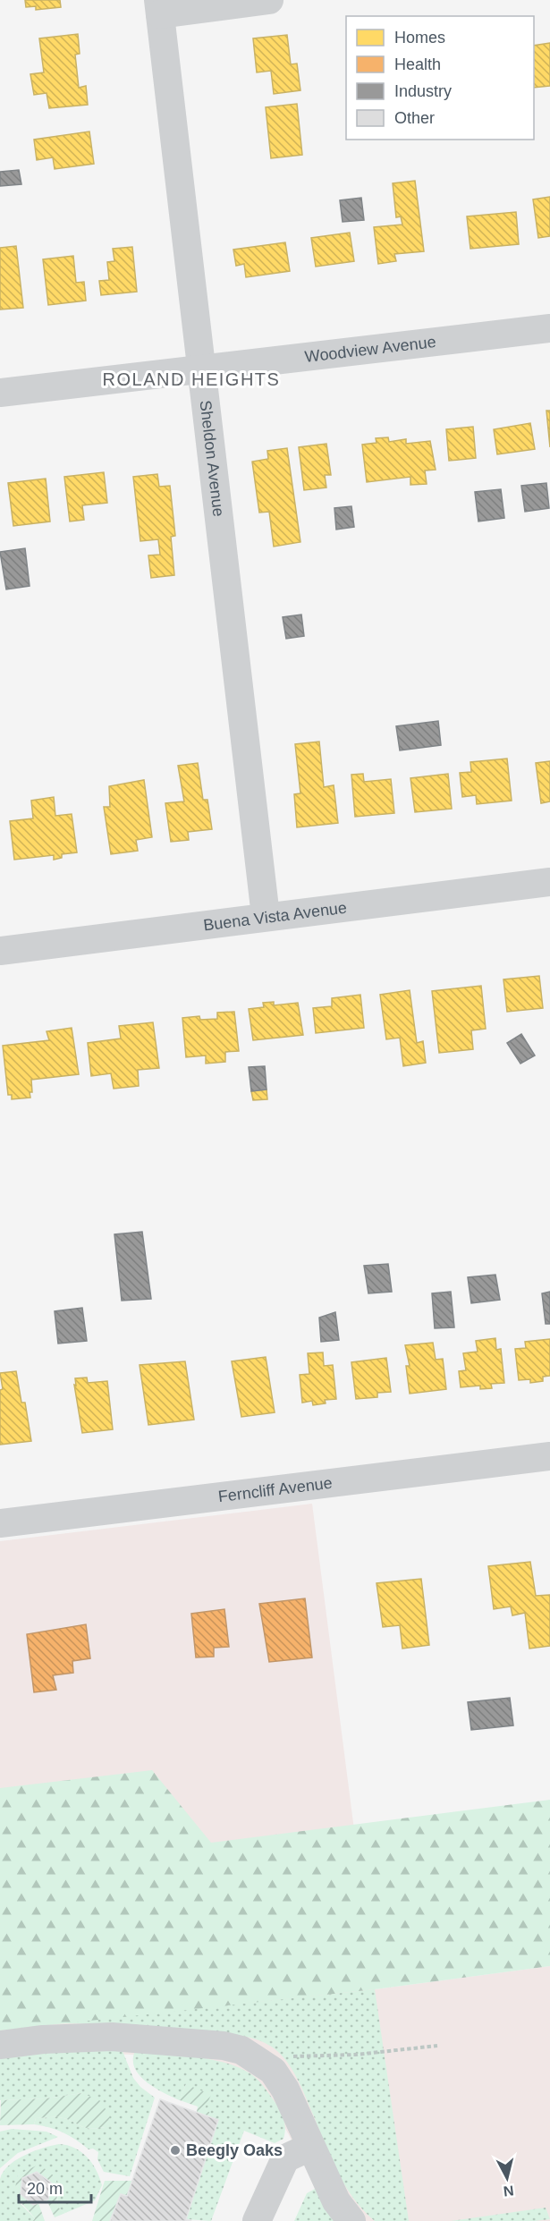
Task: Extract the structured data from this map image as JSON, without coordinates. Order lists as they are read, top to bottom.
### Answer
{
  "streets": {
    "street": [
      "Woodview Avenue",
      "Sheldon Avenue",
      "Buena Vista Avenue",
      "Ferncliff Avenue"
    ]
  },
  "crossings": [
    ["Woodview Avenue", "Sheldon Avenue"],
    ["Sheldon Avenue", "Buena Vista Avenue"]
  ],
  "districts": ["ROLAND HEIGHTS"],
  "places": ["Beegly Oaks"],
  "legend": [
    "Homes",
    "Health",
    "Industry",
    "Other"
  ],
  "scale_bar": "20 m",
  "north": "bottom"
}
